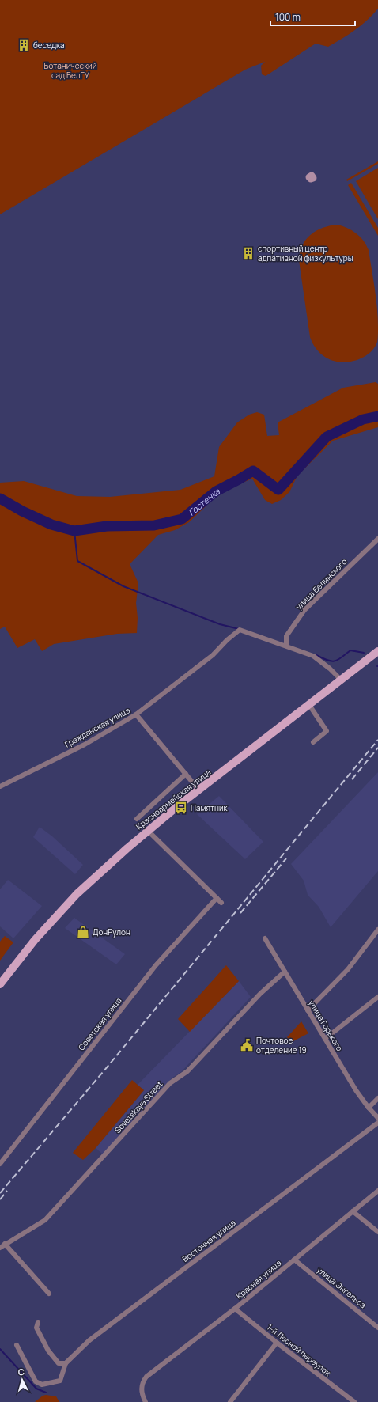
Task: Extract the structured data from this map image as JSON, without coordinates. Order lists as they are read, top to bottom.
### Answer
{
  "streets": {
    "main road": ["Красноармейская улица"],
    "street": [
      "улица Белинского",
      "Гражданская улица",
      "Советская улица",
      "улица Горького",
      "Sovetskaya Street",
      "Восточная улица",
      "Красная улица",
      "улица Энгельса",
      "1-й Лесной переулок"
    ]
  },
  "crossings": [
    ["улица Белинского", "Гражданская улица"],
    ["улица Горького", "Sovetskaya Street"],
    ["Красная улица", "улица Энгельса"],
    ["Красная улица", "1-й Лесной переулок"]
  ],
  "water": ["Гостенка"],
  "parks": ["Ботанический сад БелГУ"],
  "places": {
    "building": ["беседка", "спортивный центр адпативной физкультуры"],
    "bus stop": ["Памятник"],
    "shop": ["ДонРулон"],
    "public building": ["Почтовое отделение 19"]
  },
  "scale_bar": "100 m",
  "north": "top"
}
